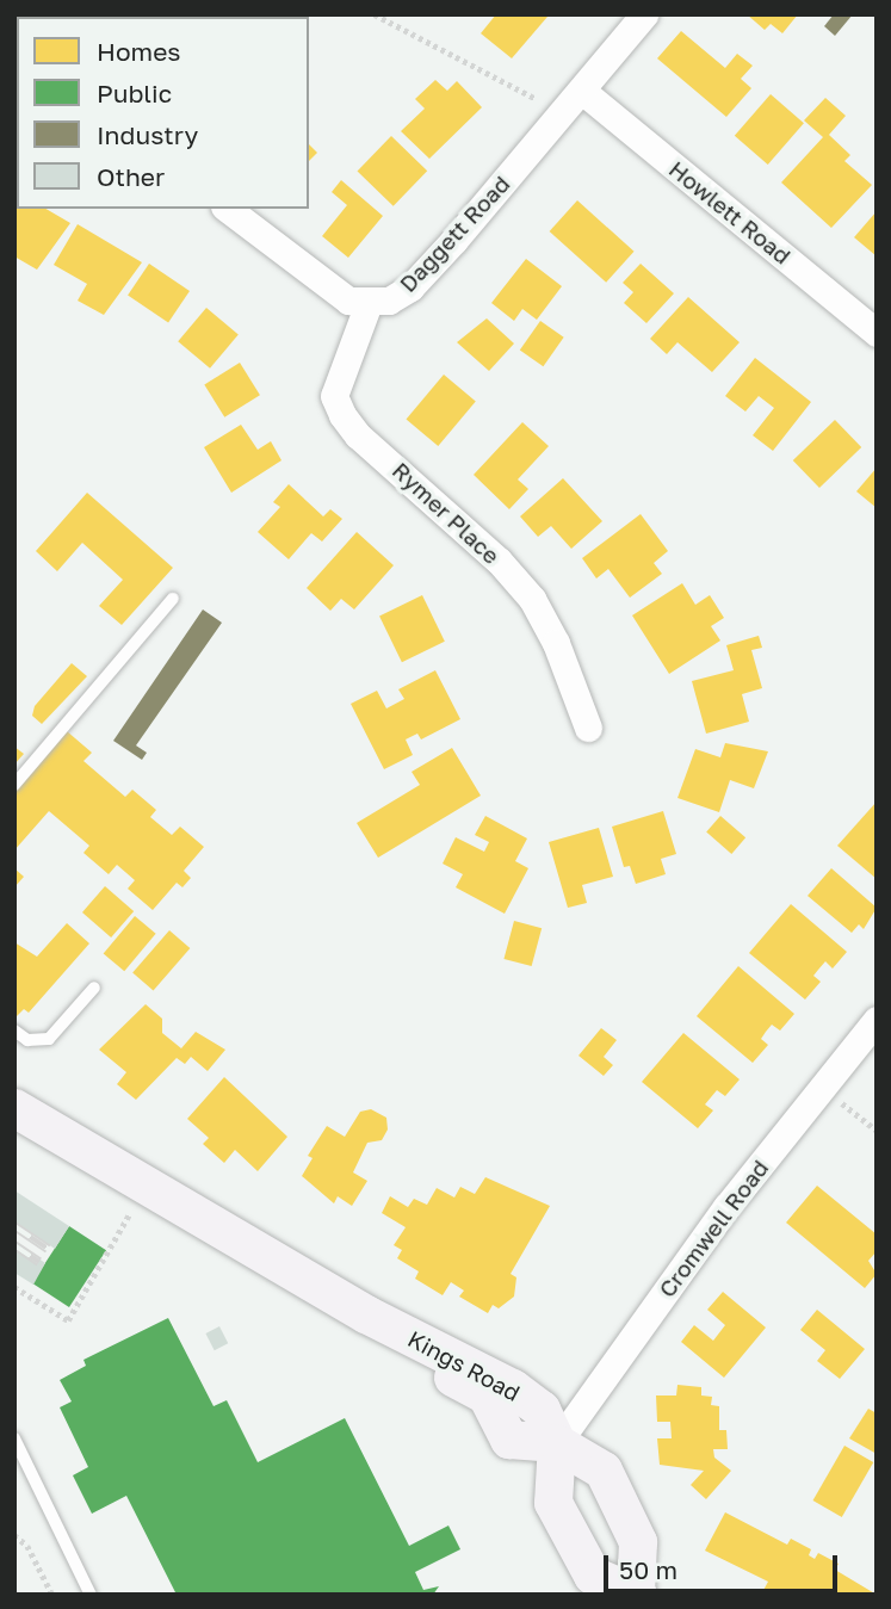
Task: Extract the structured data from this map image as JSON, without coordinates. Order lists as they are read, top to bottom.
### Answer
{
  "streets": {
    "street": [
      "Howlett Road",
      "Daggett Road",
      "Rymer Place",
      "Cromwell Road",
      "Kings Road"
    ]
  },
  "crossings": [
    ["Howlett Road", "Daggett Road"],
    ["Daggett Road", "Rymer Place"],
    ["Cromwell Road", "Kings Road"]
  ],
  "legend": [
    "Homes",
    "Public",
    "Industry",
    "Other"
  ],
  "scale_bar": "50 m"
}
